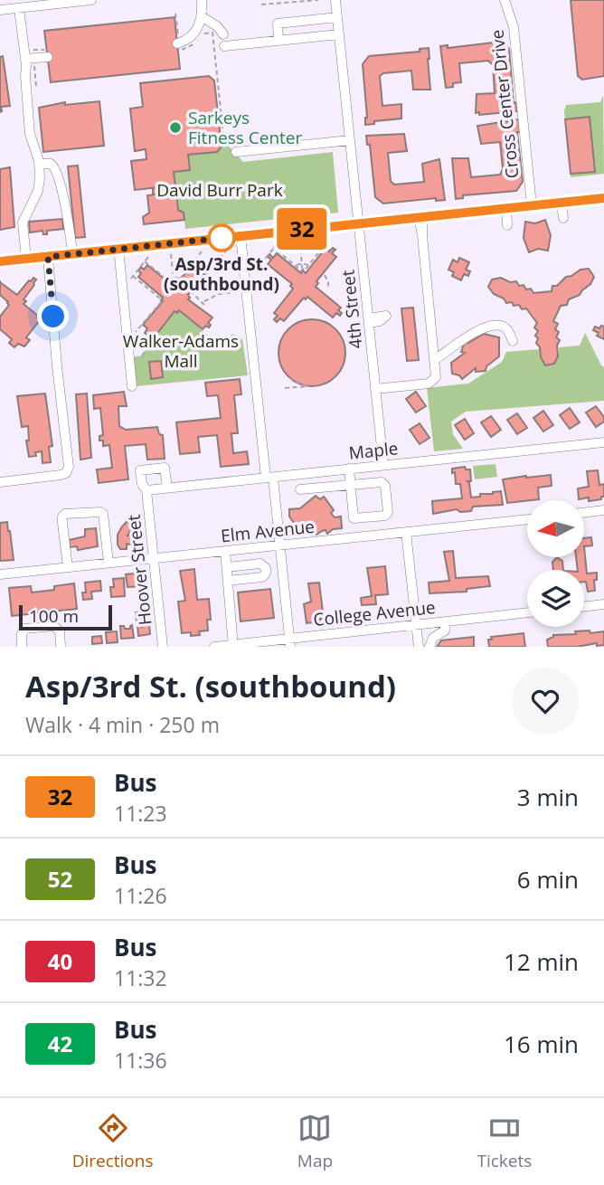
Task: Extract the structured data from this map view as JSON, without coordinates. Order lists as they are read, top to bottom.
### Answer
{
  "streets": {
    "street": [
      "Cross Center Drive",
      "4th Street",
      "Maple",
      "Elm Avenue",
      "Hoover Street",
      "College Avenue"
    ]
  },
  "crossings": [
    ["4th Street", "Maple"],
    ["Maple", "Hoover Street"],
    ["Elm Avenue", "Hoover Street"]
  ],
  "parks": ["David Burr Park", "Walker-Adams Mall"],
  "places": ["Sarkeys Fitness Center", "Asp/3rd St. (southbound)"],
  "lines": ["bus line 32"],
  "scale_bar": "100 m",
  "north": "left",
  "page": {
    "on_map": "32",
    "scale": "100 m",
    "heading": ["Asp/3rd St. (southbound)", "Walk · 4 min · 250 m"],
    "list": [
      {
        "mark": "32",
        "name": "Bus",
        "note": "11:23",
        "value": "3 min"
      },
      {
        "mark": "52",
        "name": "Bus",
        "note": "11:26",
        "value": "6 min"
      },
      {
        "mark": "40",
        "name": "Bus",
        "note": "11:32",
        "value": "12 min"
      },
      {
        "mark": "42",
        "name": "Bus",
        "note": "11:36",
        "value": "16 min"
      }
    ],
    "tabs": ["Directions", "Map", "Tickets"]
  }
}
